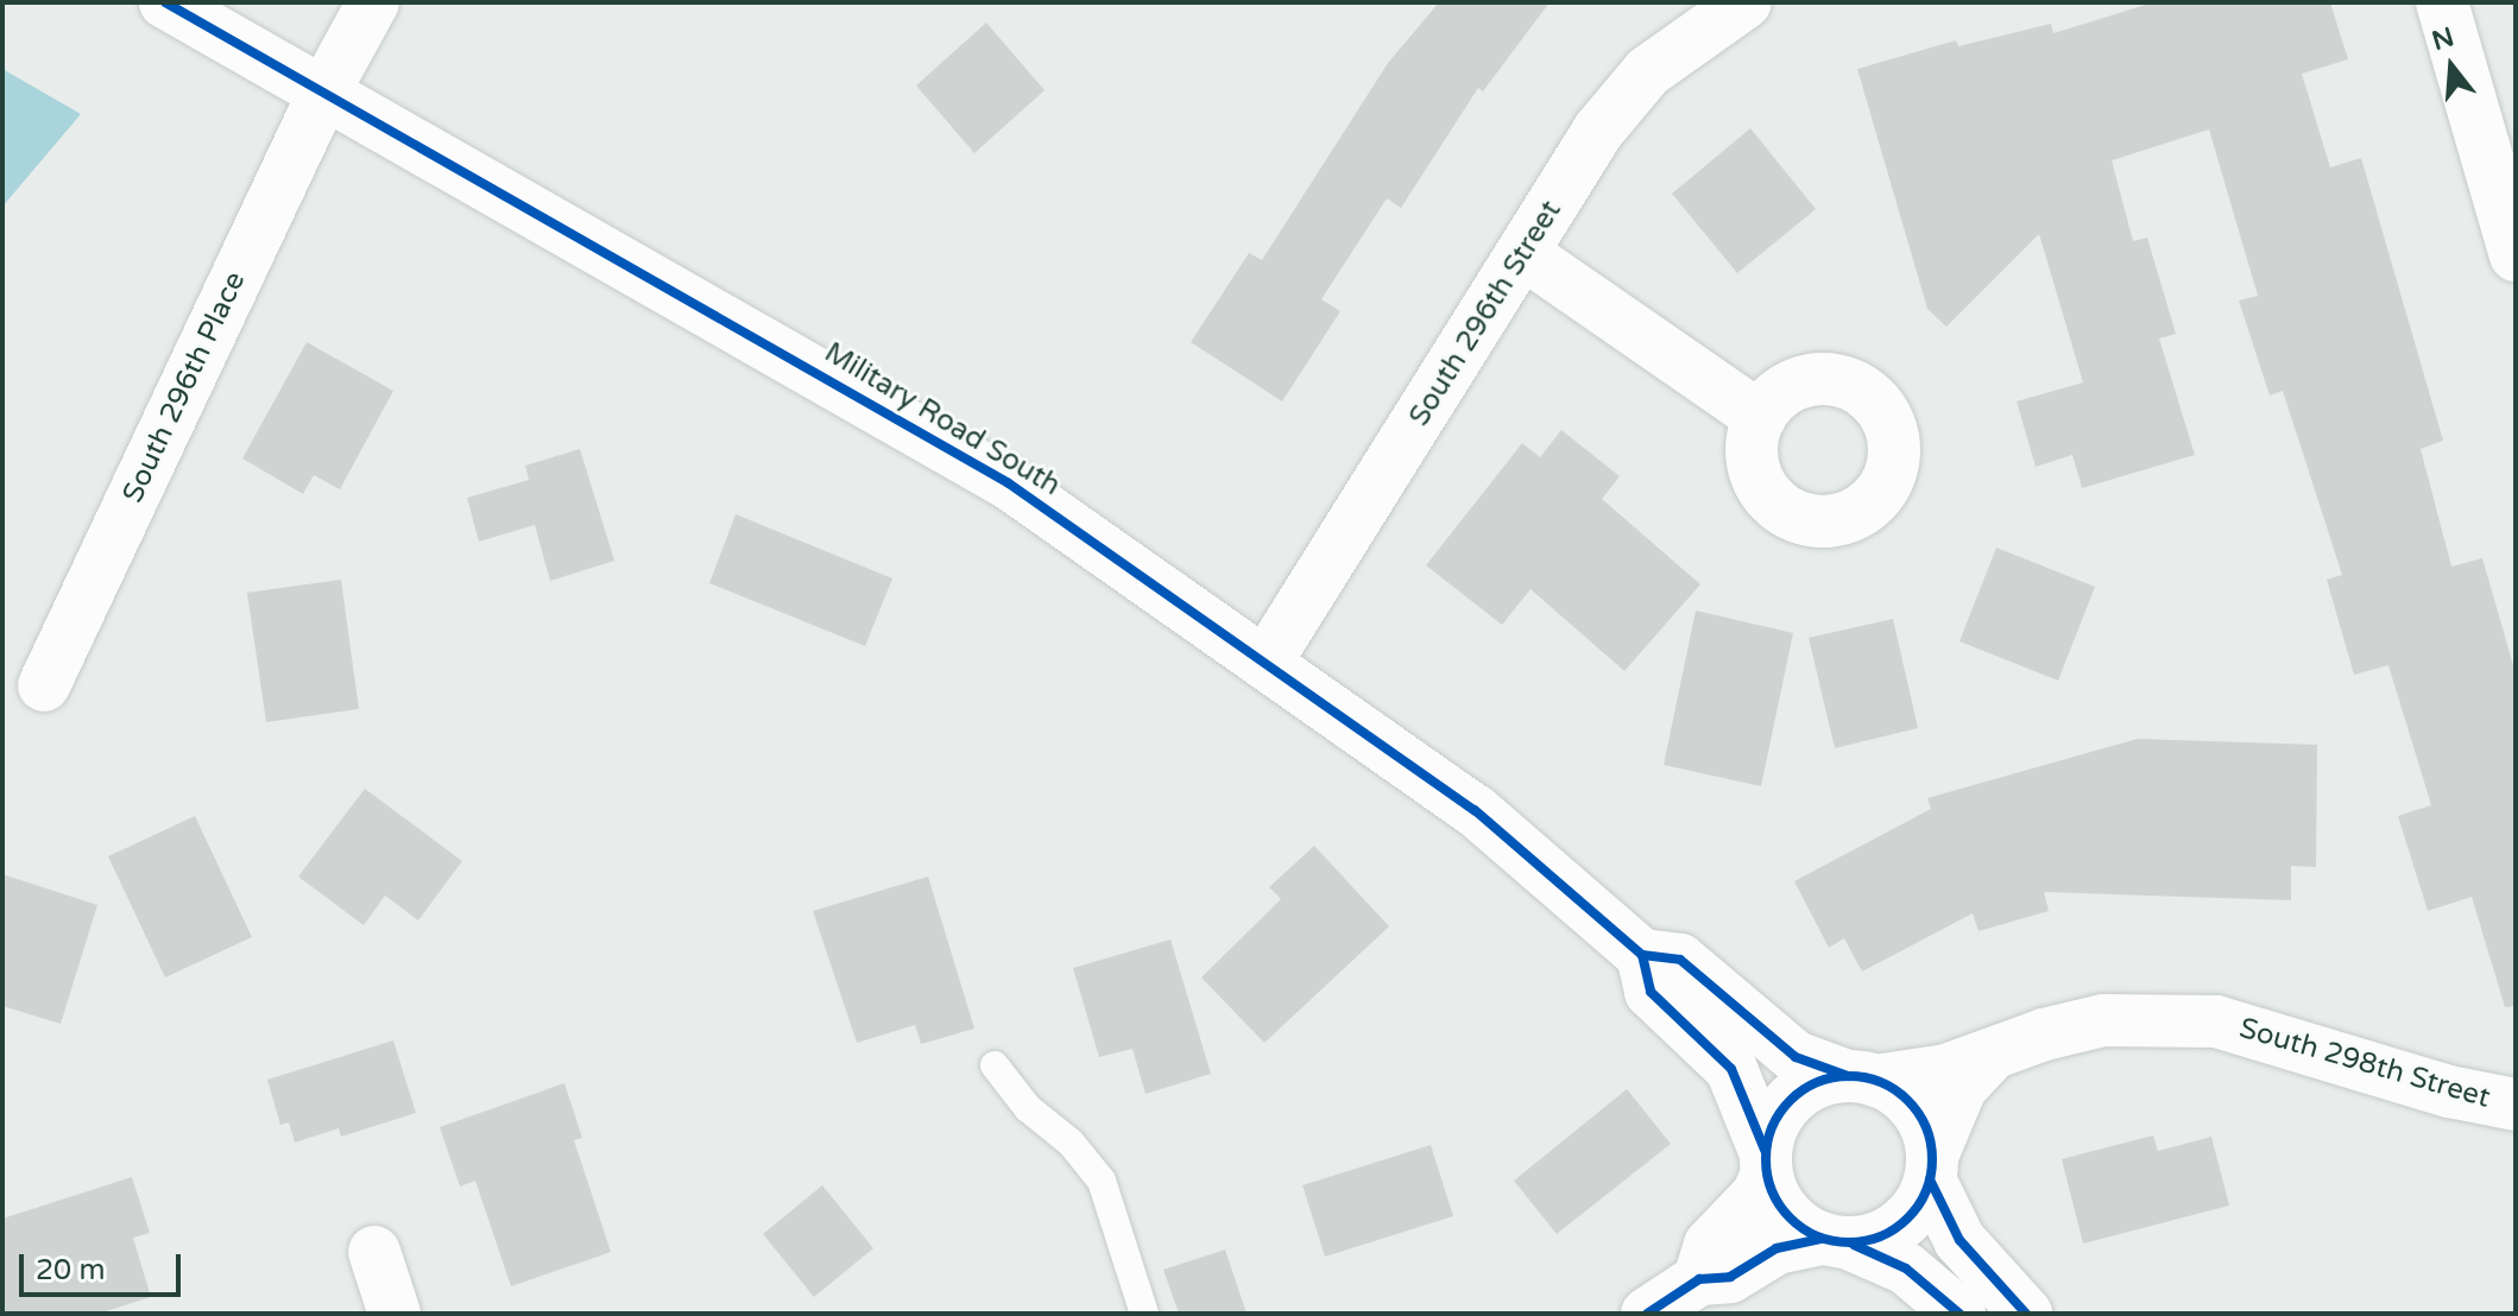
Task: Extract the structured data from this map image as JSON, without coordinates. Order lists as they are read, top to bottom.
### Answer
{
  "streets": {
    "street": [
      "South 296th Street",
      "South 296th Place",
      "Military Road South",
      "South 298th Street"
    ]
  },
  "crossings": [
    ["South 296th Street", "Military Road South"],
    ["South 296th Place", "Military Road South"],
    ["Military Road South", "South 298th Street"]
  ],
  "scale_bar": "20 m",
  "north": "top"
}
